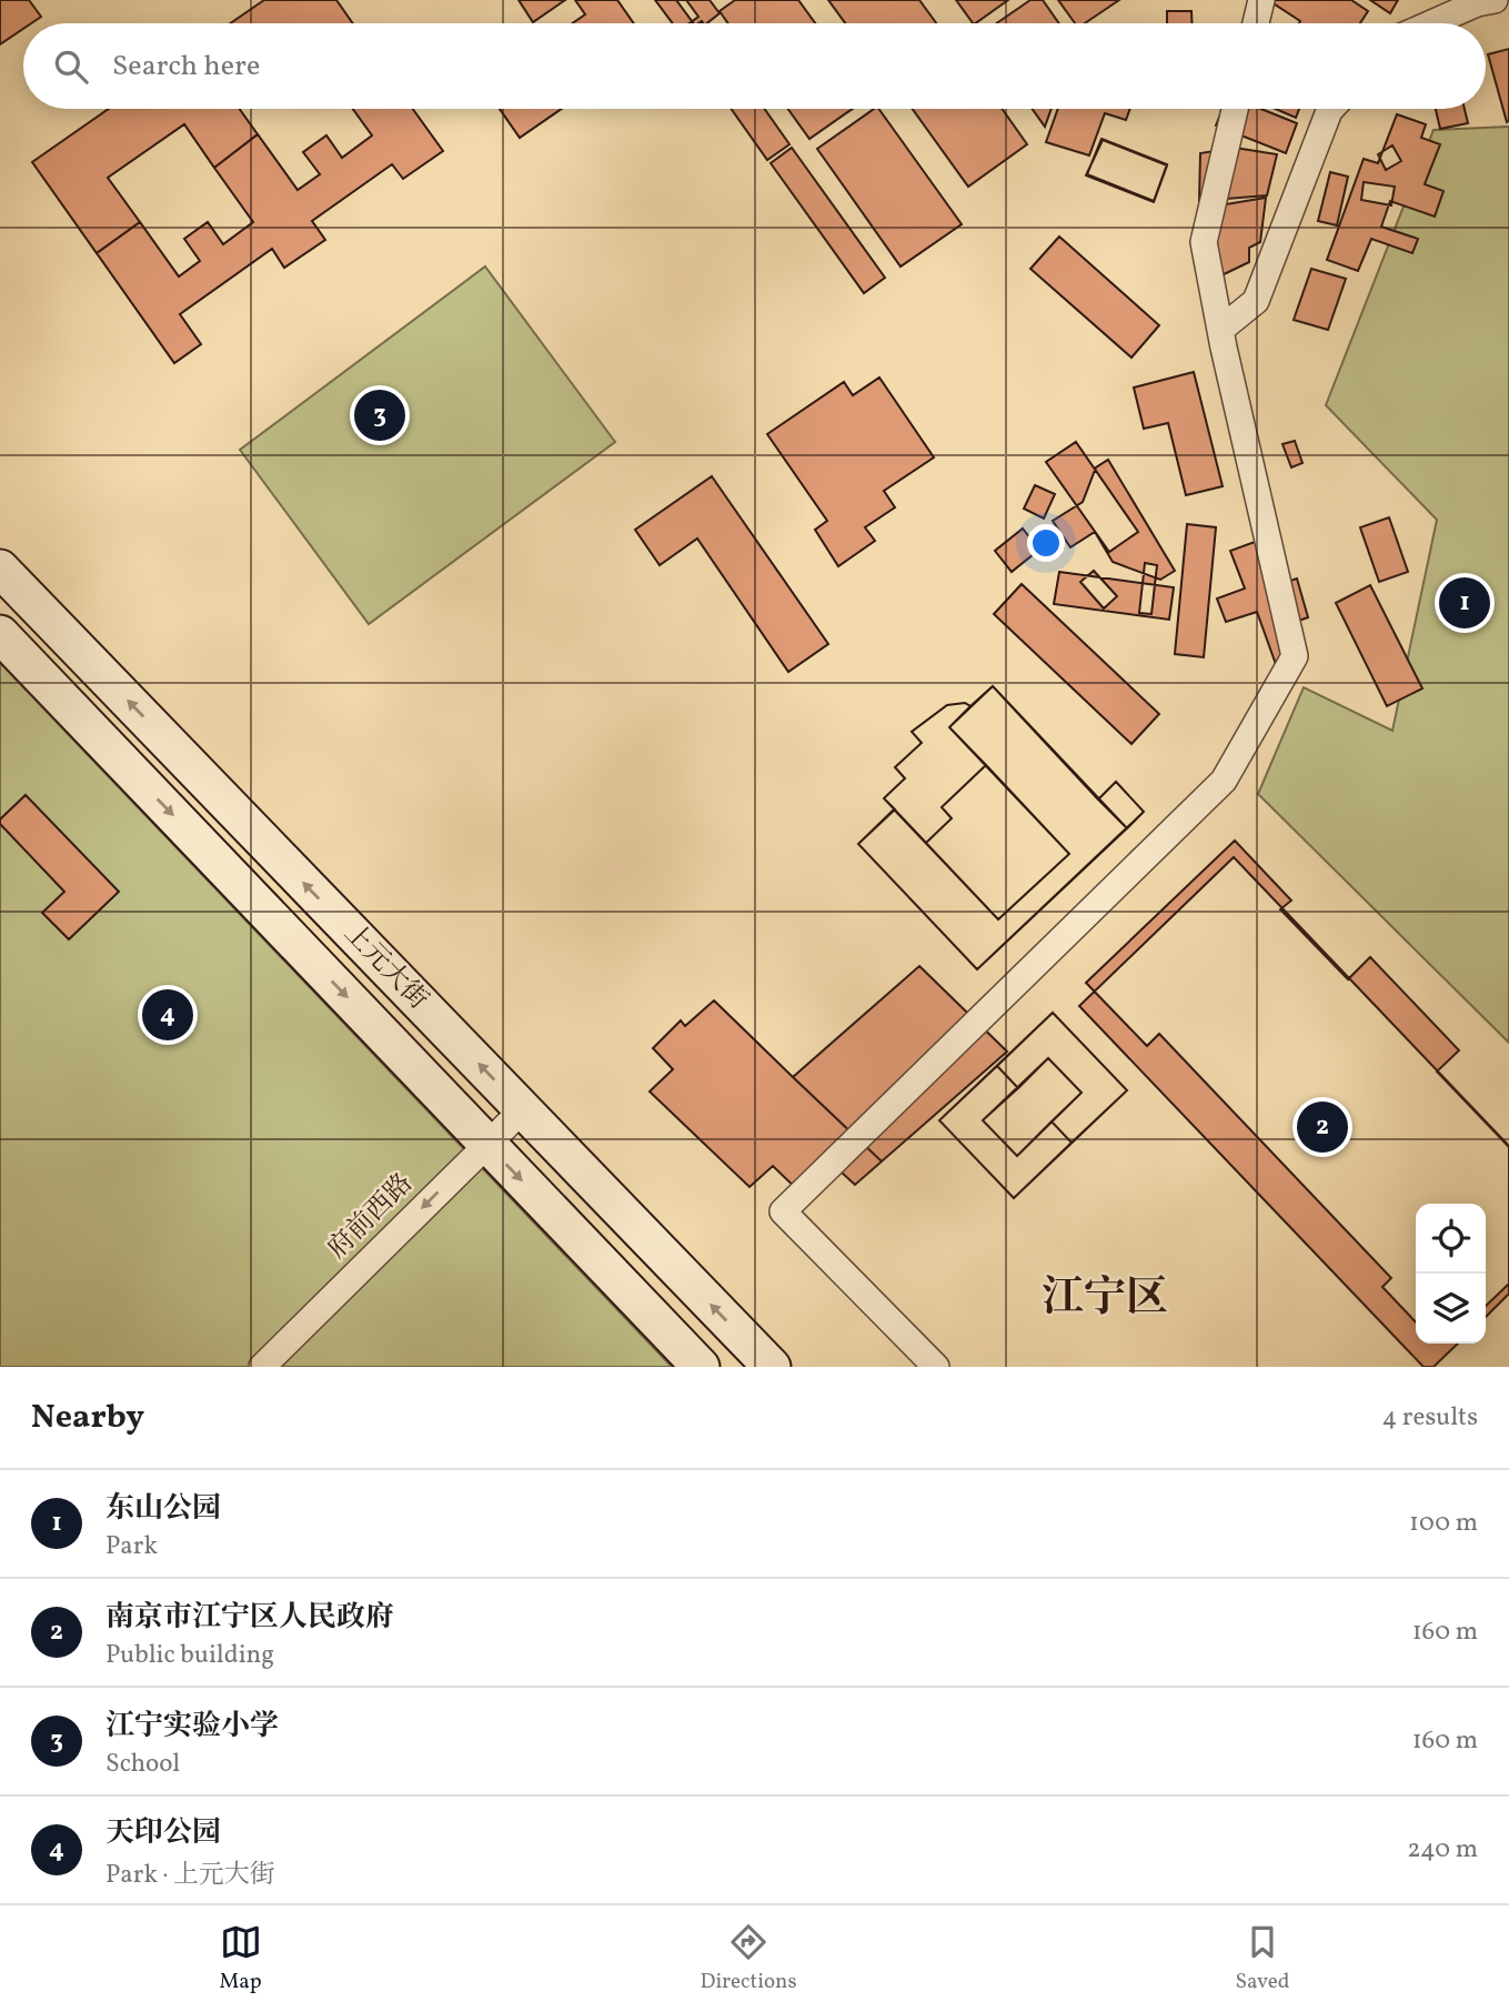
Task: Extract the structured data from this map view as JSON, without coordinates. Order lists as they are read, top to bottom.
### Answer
{
  "streets": {
    "main road": ["上元大街"],
    "street": ["府前西路"]
  },
  "crossings": [
    ["上元大街", "府前西路"]
  ],
  "one_way": ["府前西路"],
  "districts": ["江宁区"],
  "page": {
    "search": "Search here",
    "pins": [
      "3",
      "1",
      "4",
      "2"
    ],
    "heading": ["Nearby", "4 results"],
    "list": [
      {
        "mark": "1",
        "name": "东山公园",
        "note": "Park",
        "value": "100 m"
      },
      {
        "mark": "2",
        "name": "南京市江宁区人民政府",
        "note": "Public building",
        "value": "160 m"
      },
      {
        "mark": "3",
        "name": "江宁实验小学",
        "note": "School",
        "value": "160 m"
      },
      {
        "mark": "4",
        "name": "天印公园",
        "note": "Park · 上元大街",
        "value": "240 m"
      }
    ],
    "nav": ["Map", "Directions", "Saved"]
  }
}
